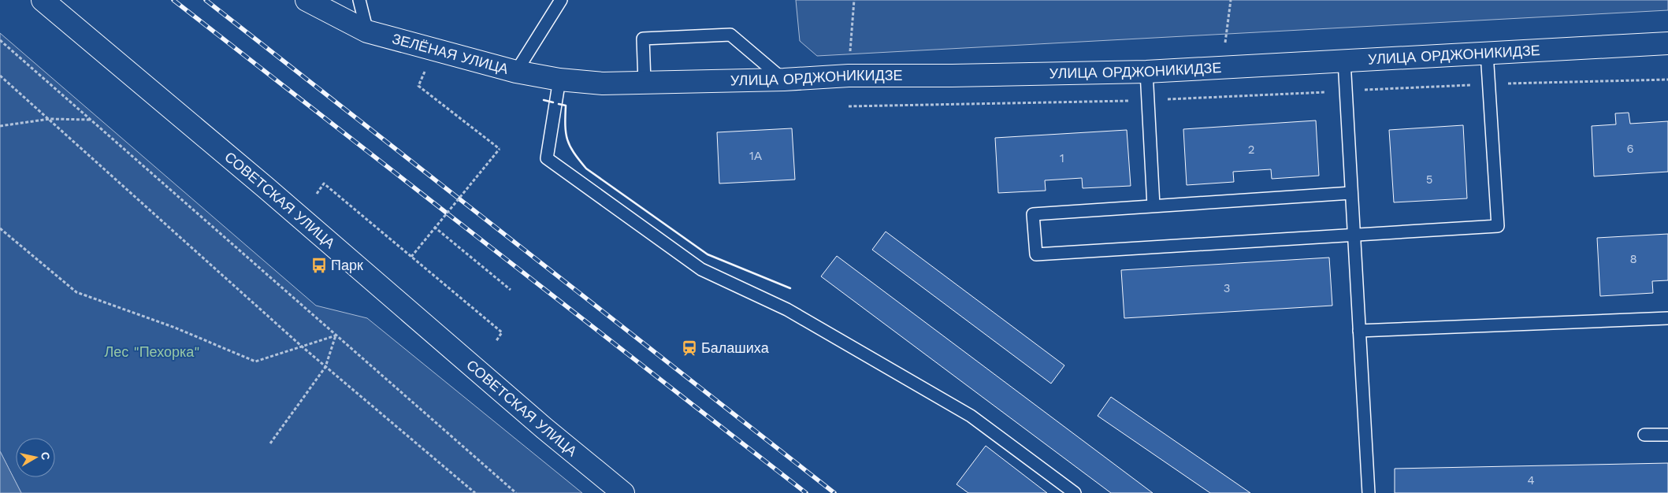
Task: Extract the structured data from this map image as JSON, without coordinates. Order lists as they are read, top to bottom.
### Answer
{
  "streets": {
    "street": ["ЗЕЛЁНАЯ УЛИЦА", "УЛИЦА ОРДЖОНИКИДЗЕ", "СОВЕТСКАЯ УЛИЦА"]
  },
  "crossings": [
    ["ЗЕЛЁНАЯ УЛИЦА", "УЛИЦА ОРДЖОНИКИДЗЕ"]
  ],
  "parks": ["Лес \"Пехорка\""],
  "places": {
    "bus stop": ["Парк"],
    "station": ["Балашиха"]
  },
  "house_numbers": [
    "6",
    "2",
    "1А",
    "1",
    "5",
    "8",
    "3",
    "4"
  ],
  "north": "right"
}
